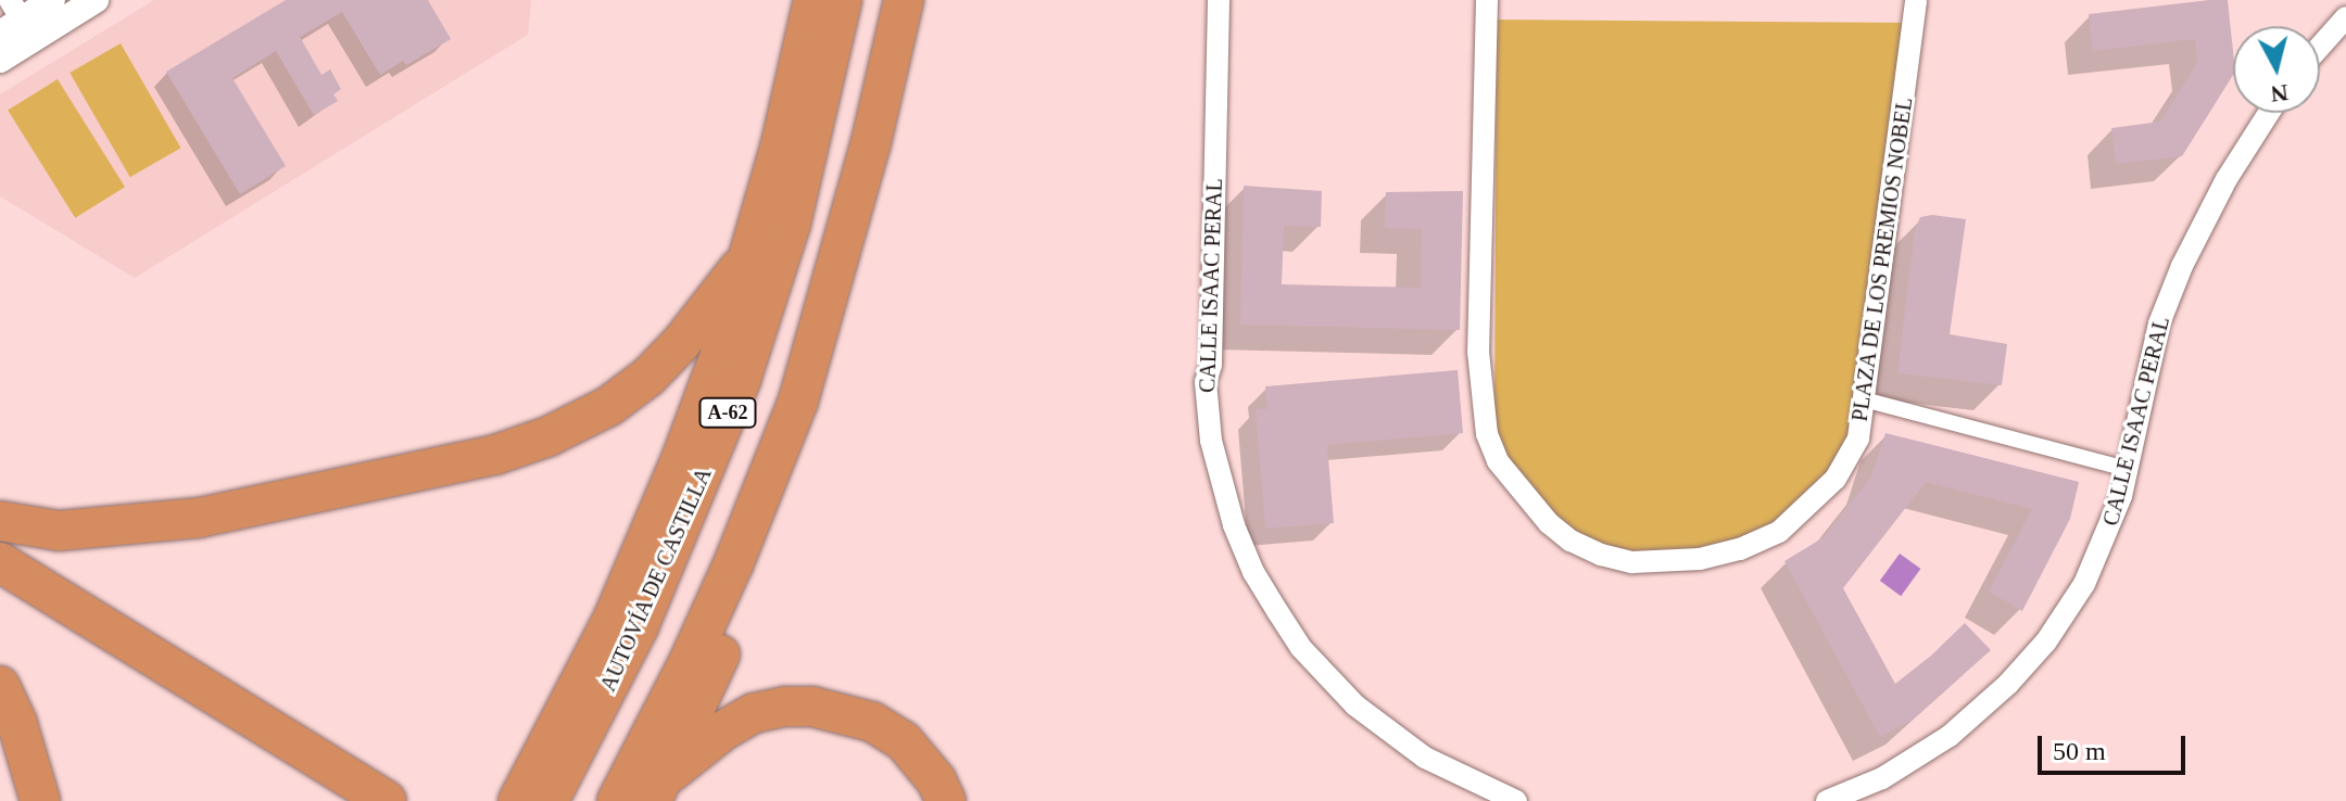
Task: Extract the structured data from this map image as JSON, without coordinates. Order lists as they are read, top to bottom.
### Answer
{
  "streets": {
    "highway": ["A-62", "AUTOVÍA DE CASTILLA"],
    "street": ["PLAZA DE LOS PREMIOS NOBEL", "CALLE ISAAC PERAL"]
  },
  "scale_bar": "50 m",
  "north": "bottom"
}
